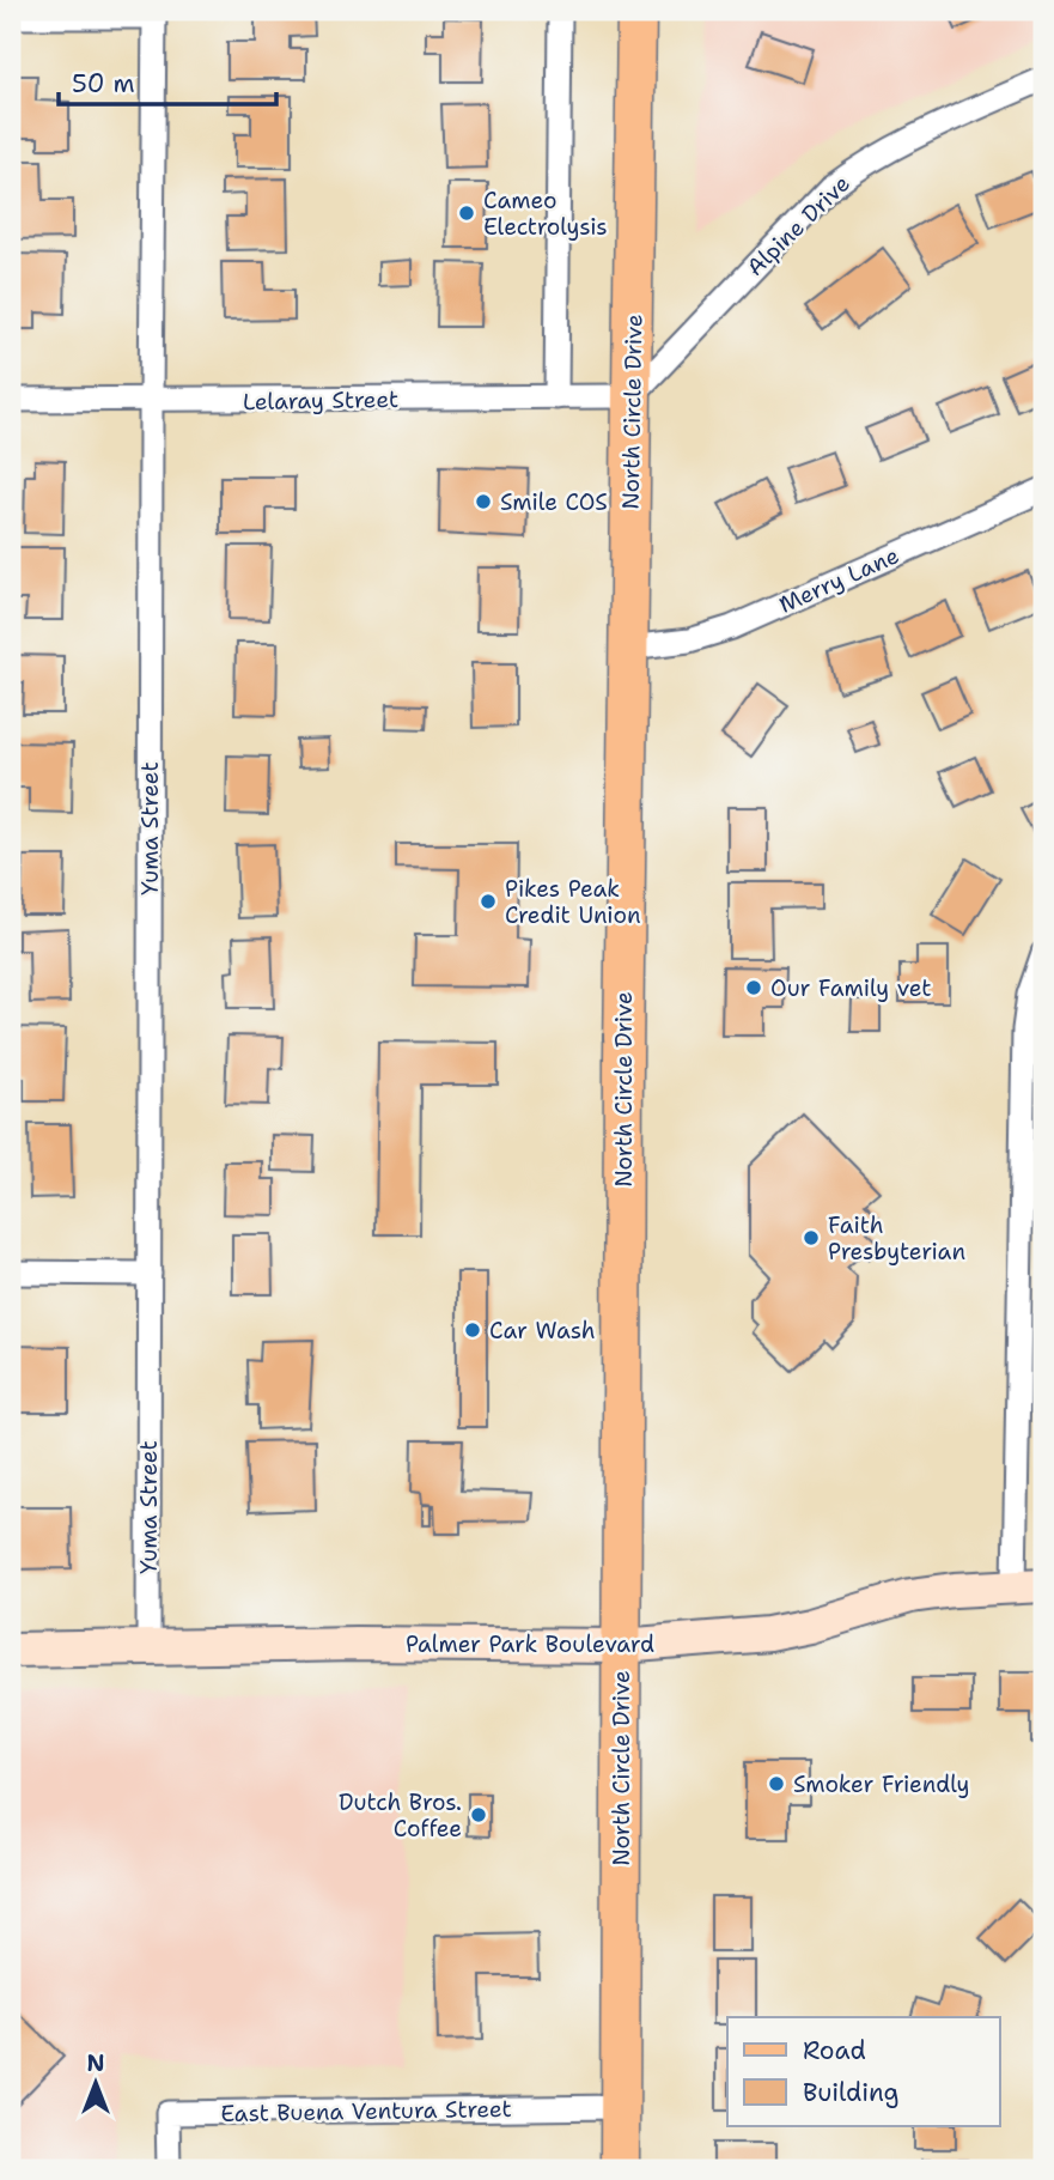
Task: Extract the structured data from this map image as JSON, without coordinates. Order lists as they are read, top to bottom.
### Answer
{
  "streets": {
    "main road": ["North Circle Drive", "Palmer Park Boulevard"],
    "street": [
      "Alpine Drive",
      "Lelaray Street",
      "Merry Lane",
      "Yuma Street",
      "East Buena Ventura Street"
    ]
  },
  "crossings": [
    ["Alpine Drive", "Lelaray Street"],
    ["Alpine Drive", "North Circle Drive"],
    ["Lelaray Street", "North Circle Drive"],
    ["Lelaray Street", "Yuma Street"],
    ["North Circle Drive", "Merry Lane"],
    ["North Circle Drive", "Palmer Park Boulevard"],
    ["North Circle Drive", "East Buena Ventura Street"],
    ["Yuma Street", "Palmer Park Boulevard"]
  ],
  "places": [
    "Cameo Electrolysis",
    "Smile COS",
    "Pikes Peak Credit Union",
    "Our Family vet",
    "Faith Presbyterian",
    "Car Wash",
    "Smoker Friendly",
    "Dutch Bros. Coffee"
  ],
  "legend": ["Road", "Building"],
  "scale_bar": "50 m",
  "north": "top"
}
